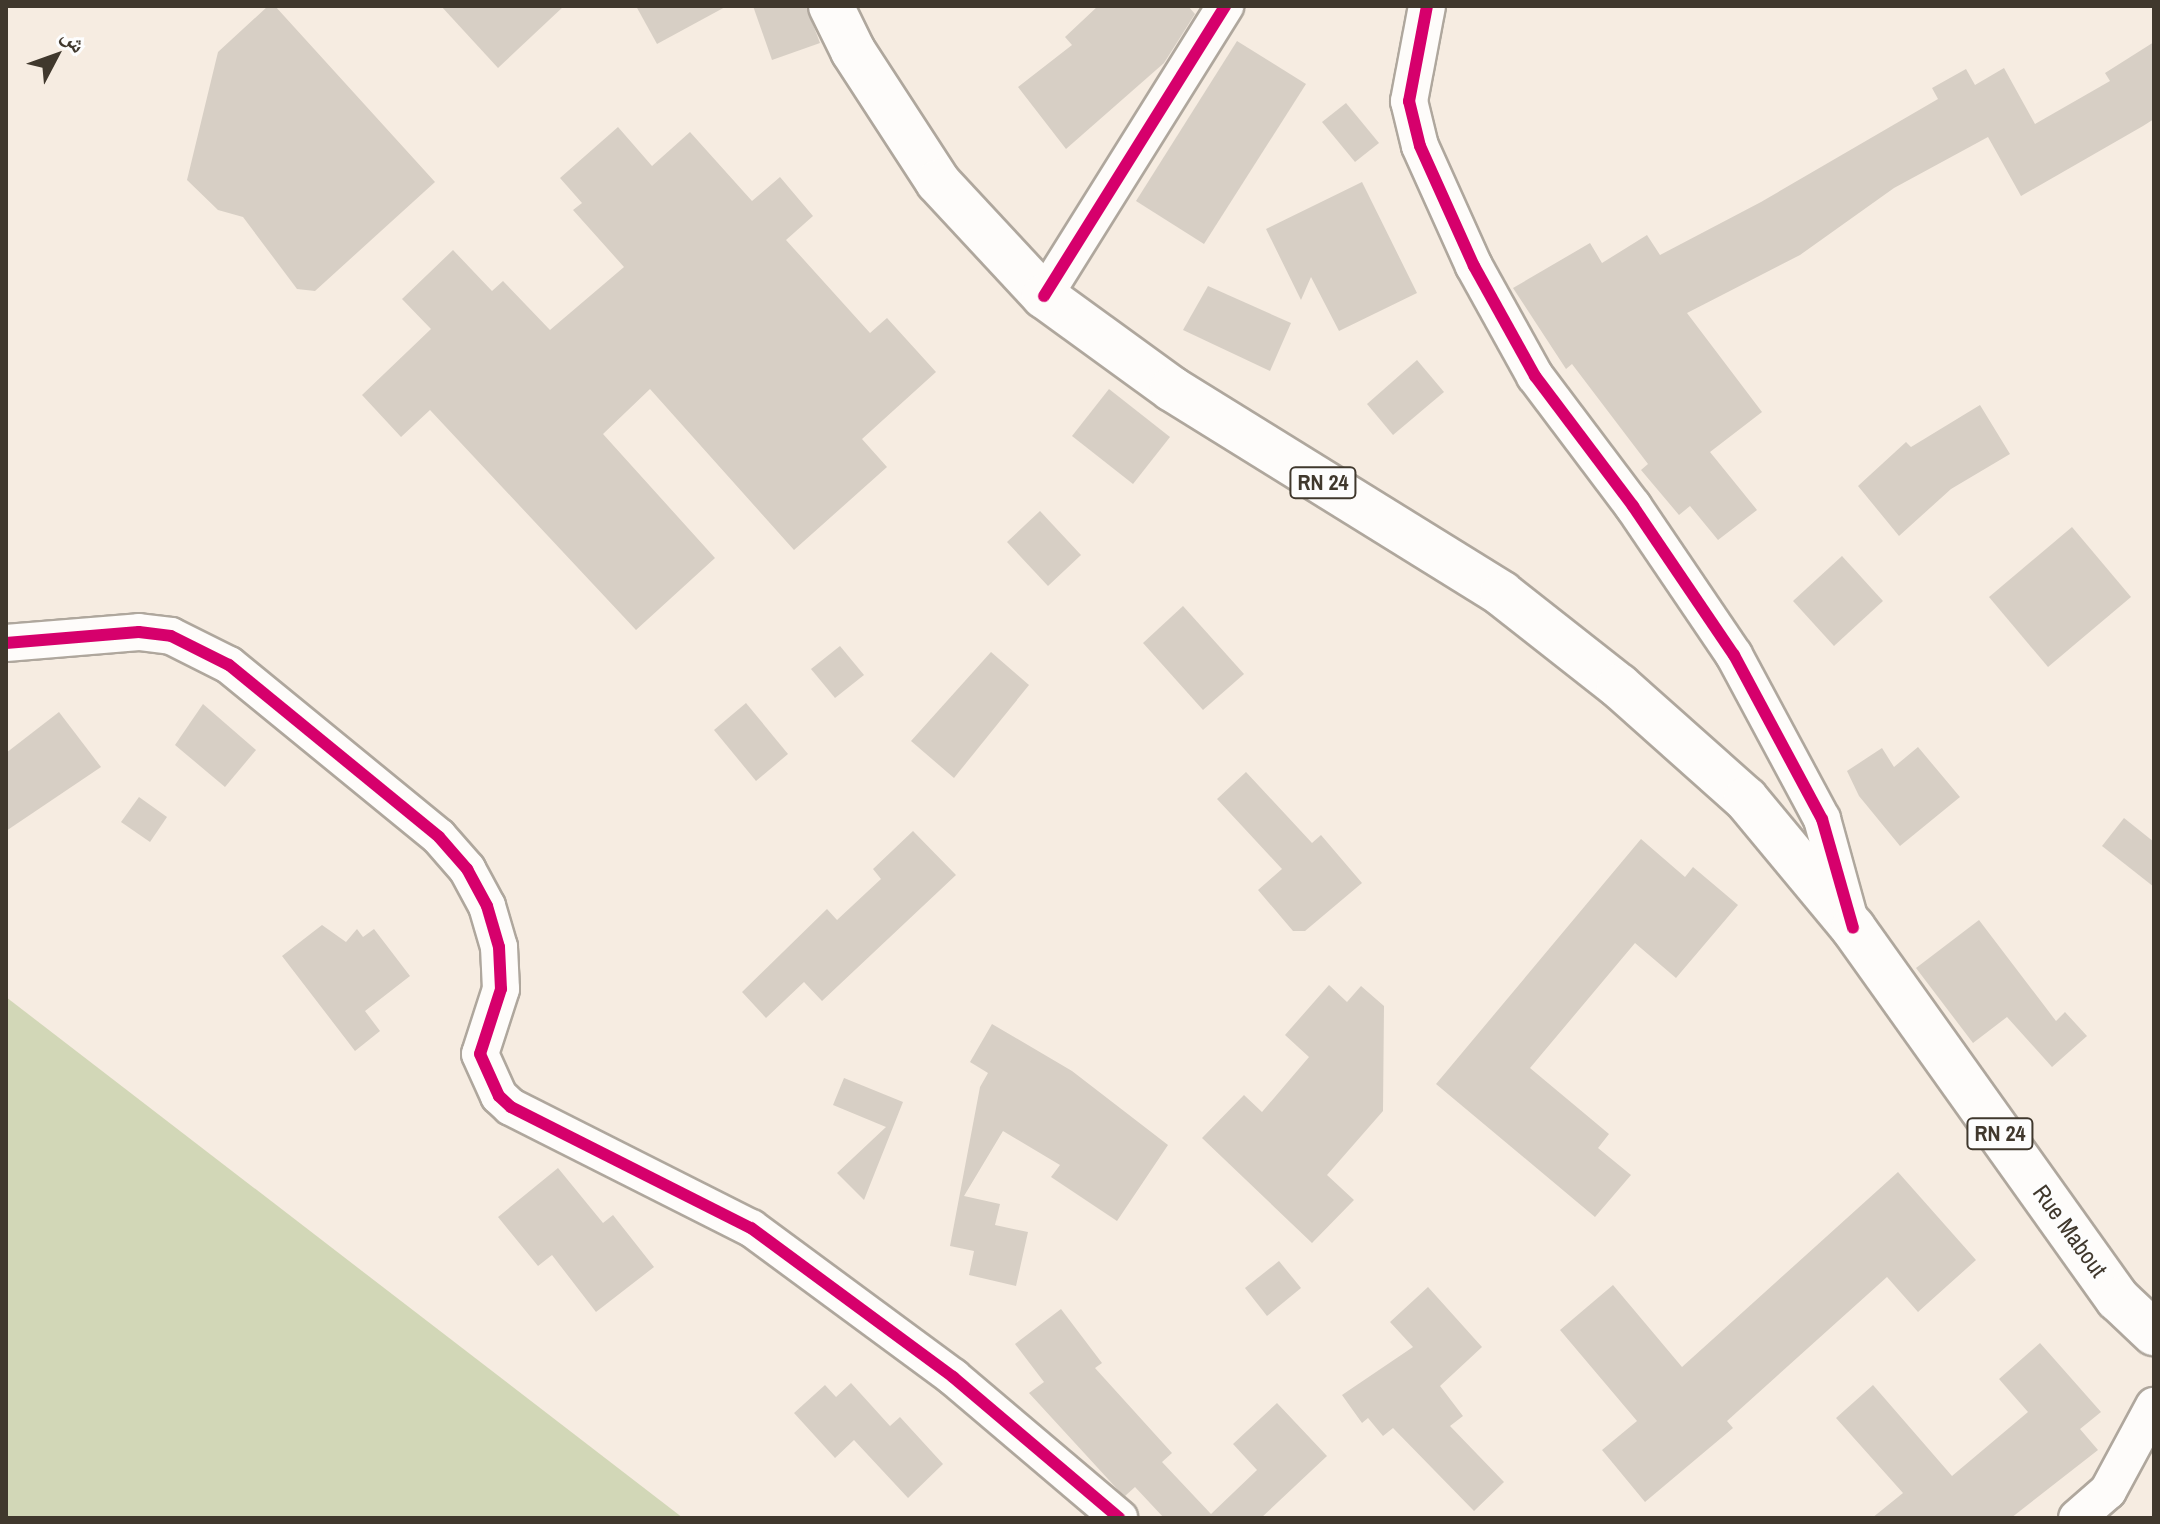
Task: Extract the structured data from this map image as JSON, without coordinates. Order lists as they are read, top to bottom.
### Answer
{
  "streets": {
    "main road": ["RN 24", "Rue Mabout"]
  },
  "crossings": [
    ["RN 24", "Rue Mabout"]
  ],
  "north": "top right"
}
